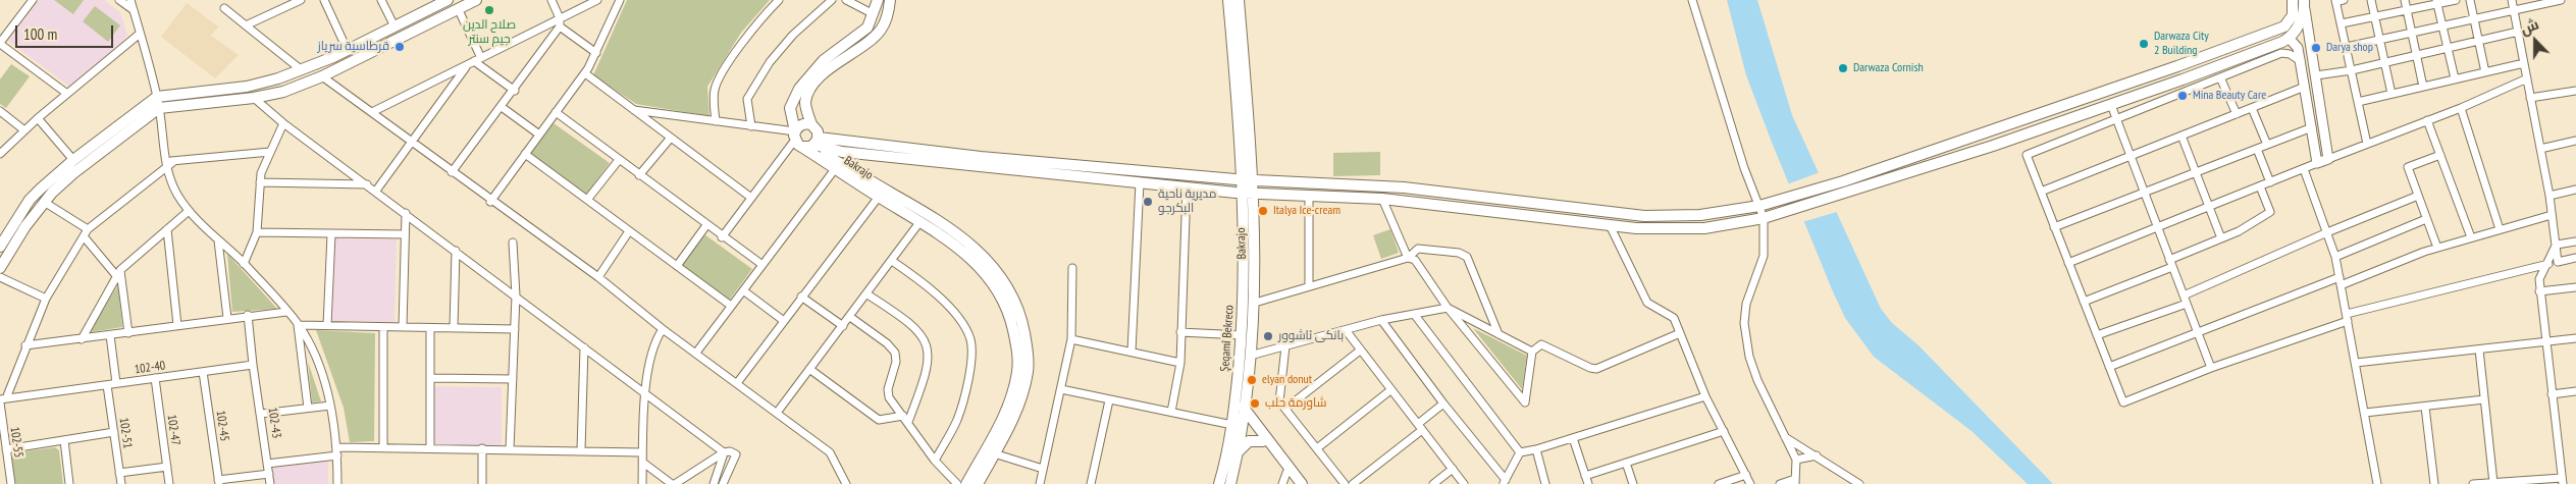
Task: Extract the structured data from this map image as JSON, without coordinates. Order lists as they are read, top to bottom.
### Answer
{
  "streets": {
    "main road": ["Bakrajo", "Şeqamî Bekreco"],
    "street": [
      "102-40",
      "102-43",
      "102-45",
      "102-47",
      "102-51",
      "102-55"
    ]
  },
  "crossings": [
    ["Bakrajo", "Şeqamî Bekreco"],
    ["102-40", "102-43"],
    ["102-40", "102-45"],
    ["102-40", "102-47"],
    ["102-40", "102-51"],
    ["102-40", "102-55"]
  ],
  "places": [
    "صلاح الدين جيم سنتر",
    "Darwaza City 2 Building",
    "قرطاسية سرياز",
    "Darya shop",
    "Darwaza Cornish",
    "Mina Beauty Care",
    "مدیریة ناحية البكرجو",
    "Italya Ice-cream",
    "بانکی ئاشوور",
    "elyan donut",
    "شاورمة حلب"
  ],
  "scale_bar": "100 m",
  "north": "top"
}
